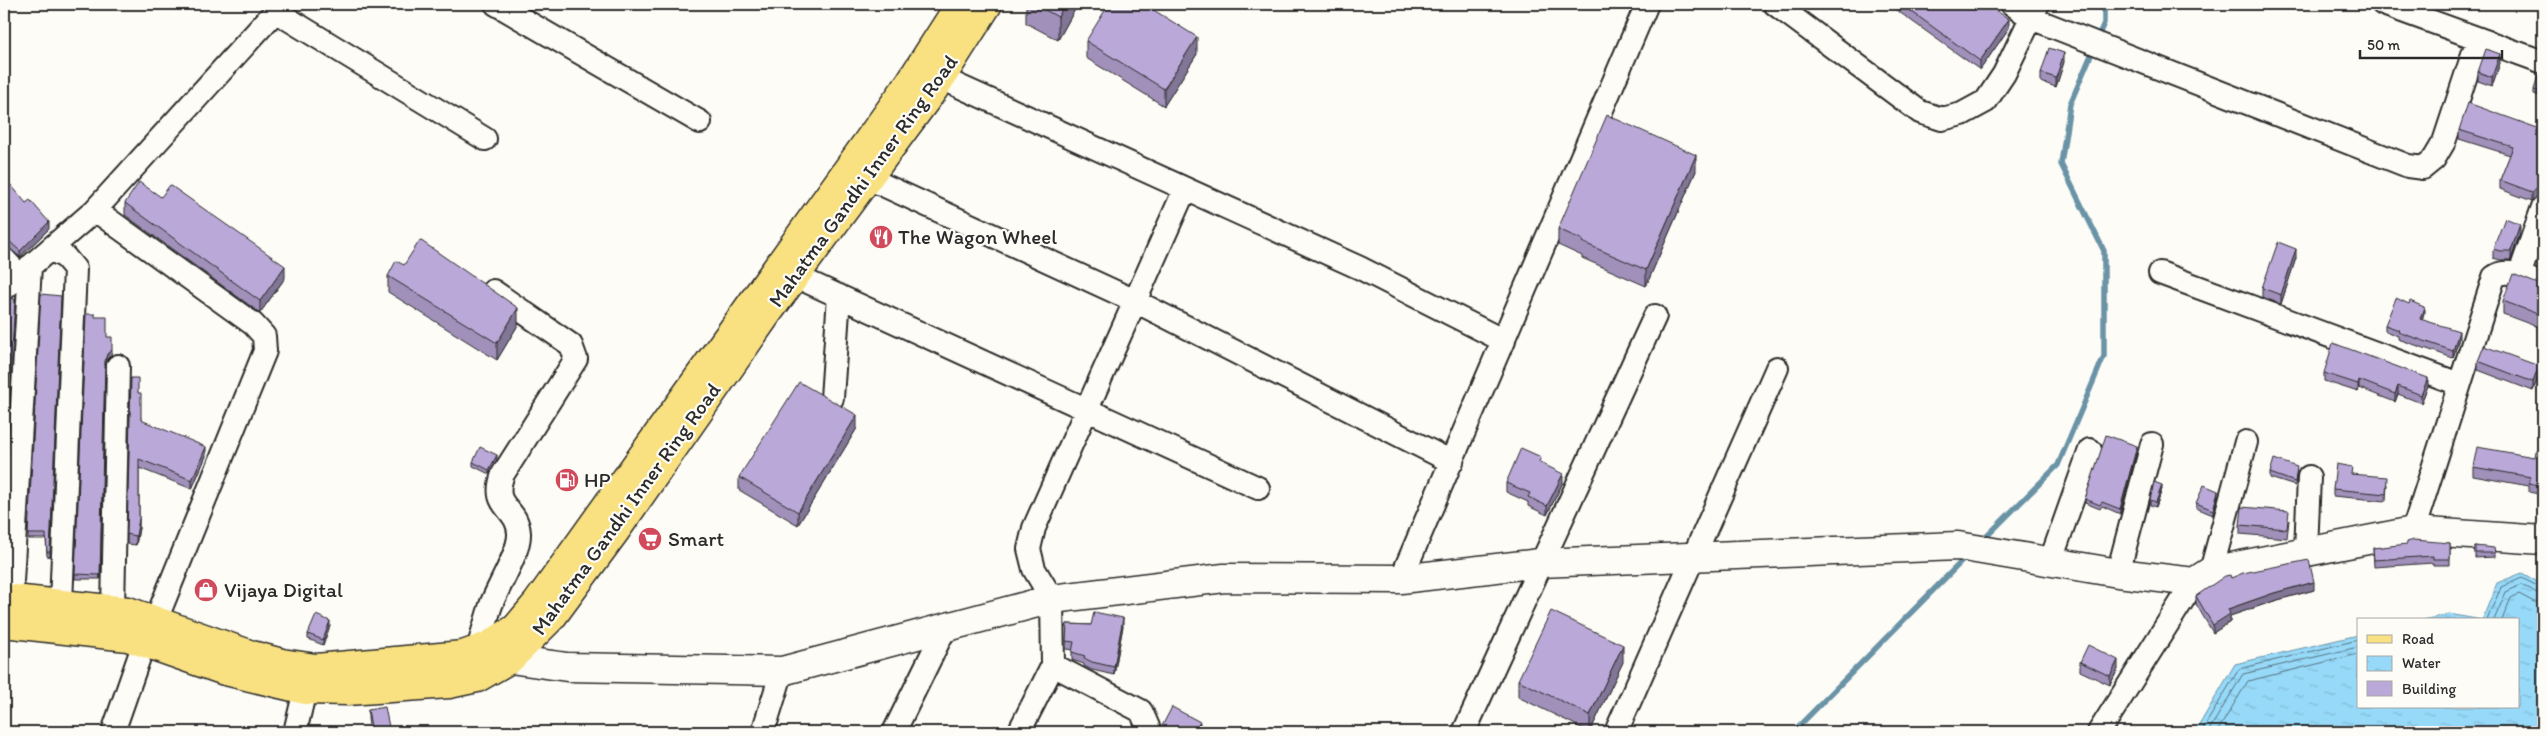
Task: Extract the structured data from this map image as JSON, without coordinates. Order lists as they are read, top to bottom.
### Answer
{
  "streets": {
    "main road": ["Mahatma Gandhi Inner Ring Road"]
  },
  "places": {
    "restaurant": ["The Wagon Wheel"],
    "fuel station": ["HP"],
    "supermarket": ["Smart"],
    "shop": ["Vijaya Digital"]
  },
  "legend": ["Road", "Water", "Building"],
  "scale_bar": "50 m"
}
